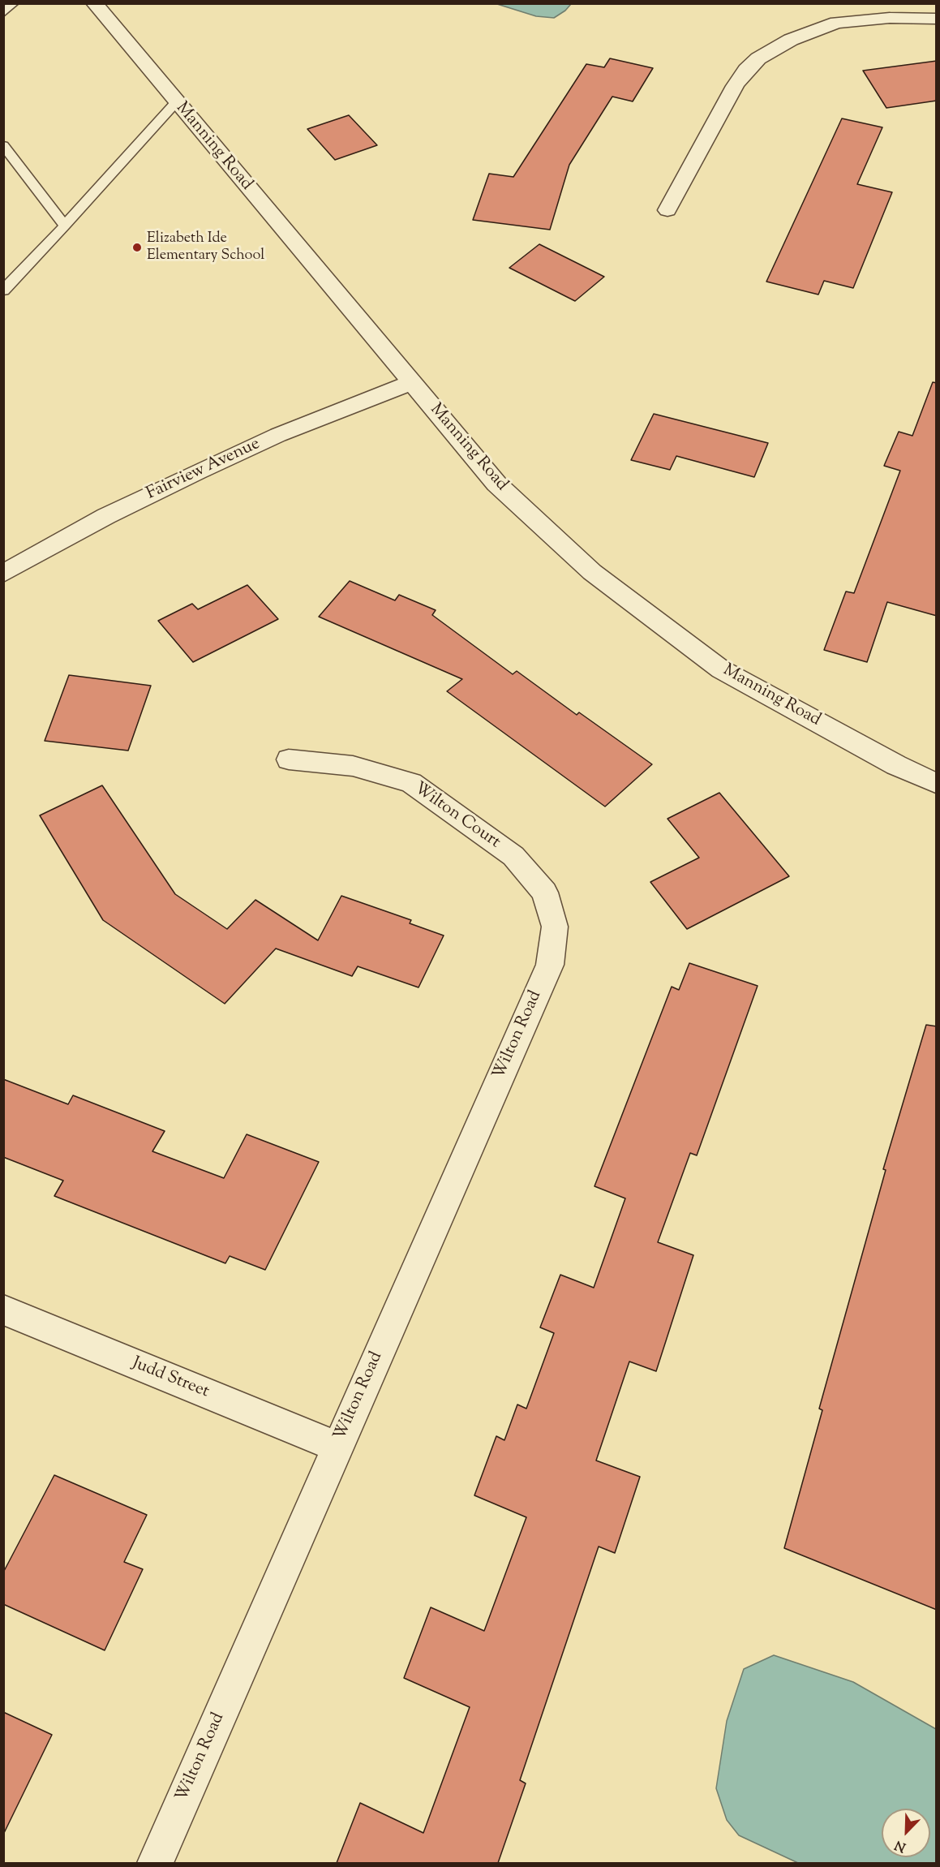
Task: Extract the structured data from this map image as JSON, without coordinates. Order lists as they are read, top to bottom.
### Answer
{
  "streets": {
    "street": [
      "Manning Road",
      "Fairview Avenue",
      "Wilton Court",
      "Wilton Road",
      "Judd Street"
    ]
  },
  "crossings": [
    ["Manning Road", "Fairview Avenue"],
    ["Wilton Court", "Wilton Road"],
    ["Wilton Road", "Judd Street"]
  ],
  "places": ["Elizabeth Ide Elementary School"],
  "north": "bottom left"
}
